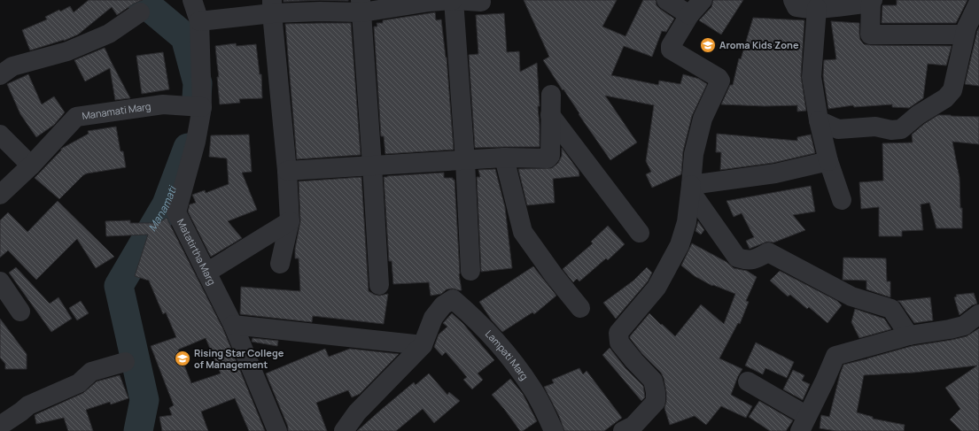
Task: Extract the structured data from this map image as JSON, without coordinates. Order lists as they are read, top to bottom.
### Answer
{
  "streets": {
    "street": ["Manamati Marg", "Matatirtha Marg", "Lampati Marg"]
  },
  "crossings": [
    ["Manamati Marg", "Matatirtha Marg"]
  ],
  "water": ["Manamati"],
  "places": {
    "school or university": ["Aroma Kids Zone", "Rising Star College of Management"]
  }
}
